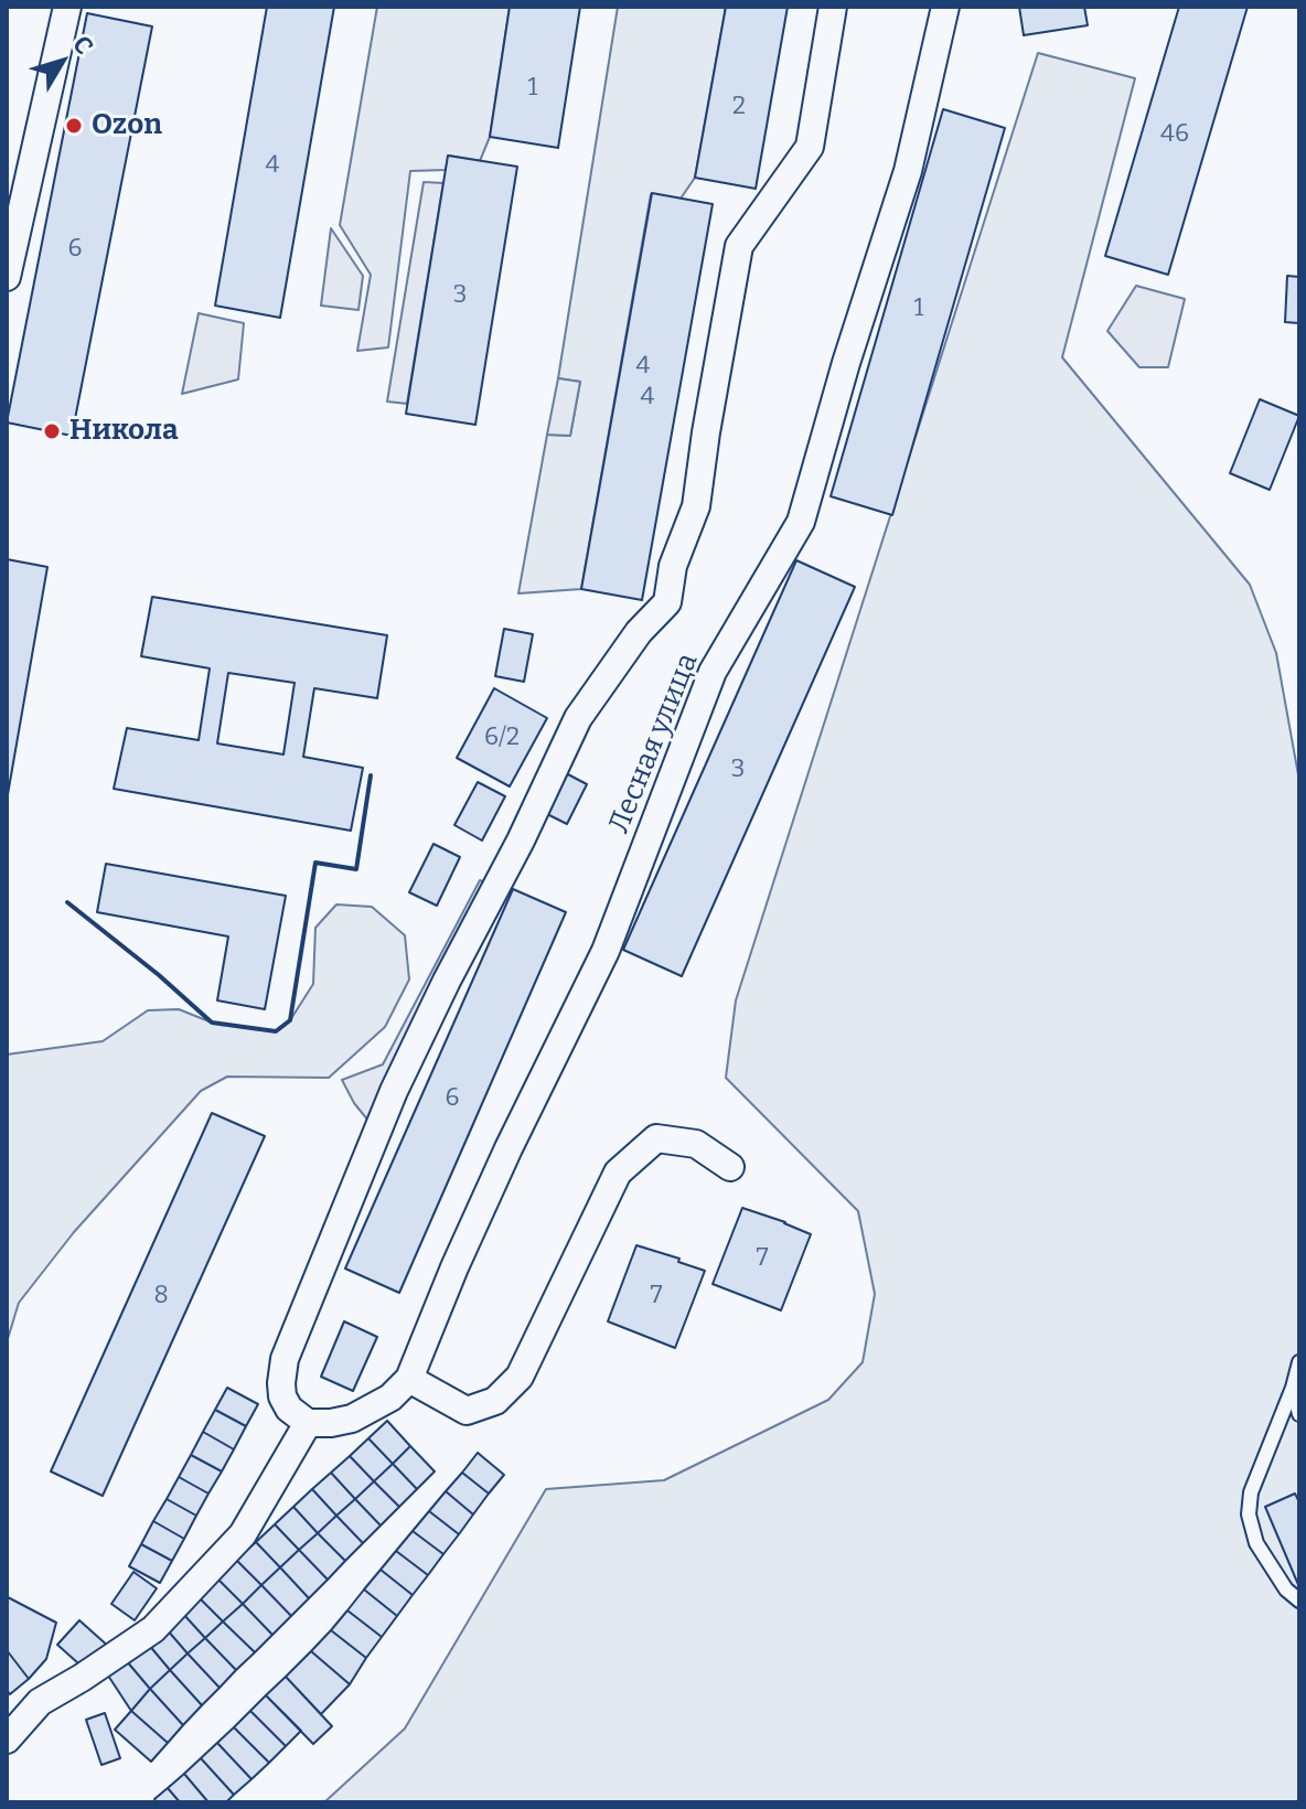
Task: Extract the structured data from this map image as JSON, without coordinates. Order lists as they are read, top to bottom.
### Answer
{
  "streets": {
    "street": ["Лесная улица"]
  },
  "places": ["Ozon", "Никола"],
  "house_numbers": [
    "1",
    "2",
    "46",
    "4",
    "6",
    "3",
    "1",
    "4",
    "4",
    "6/2",
    "3",
    "6",
    "7",
    "8",
    "7"
  ],
  "north": "top right"
}
